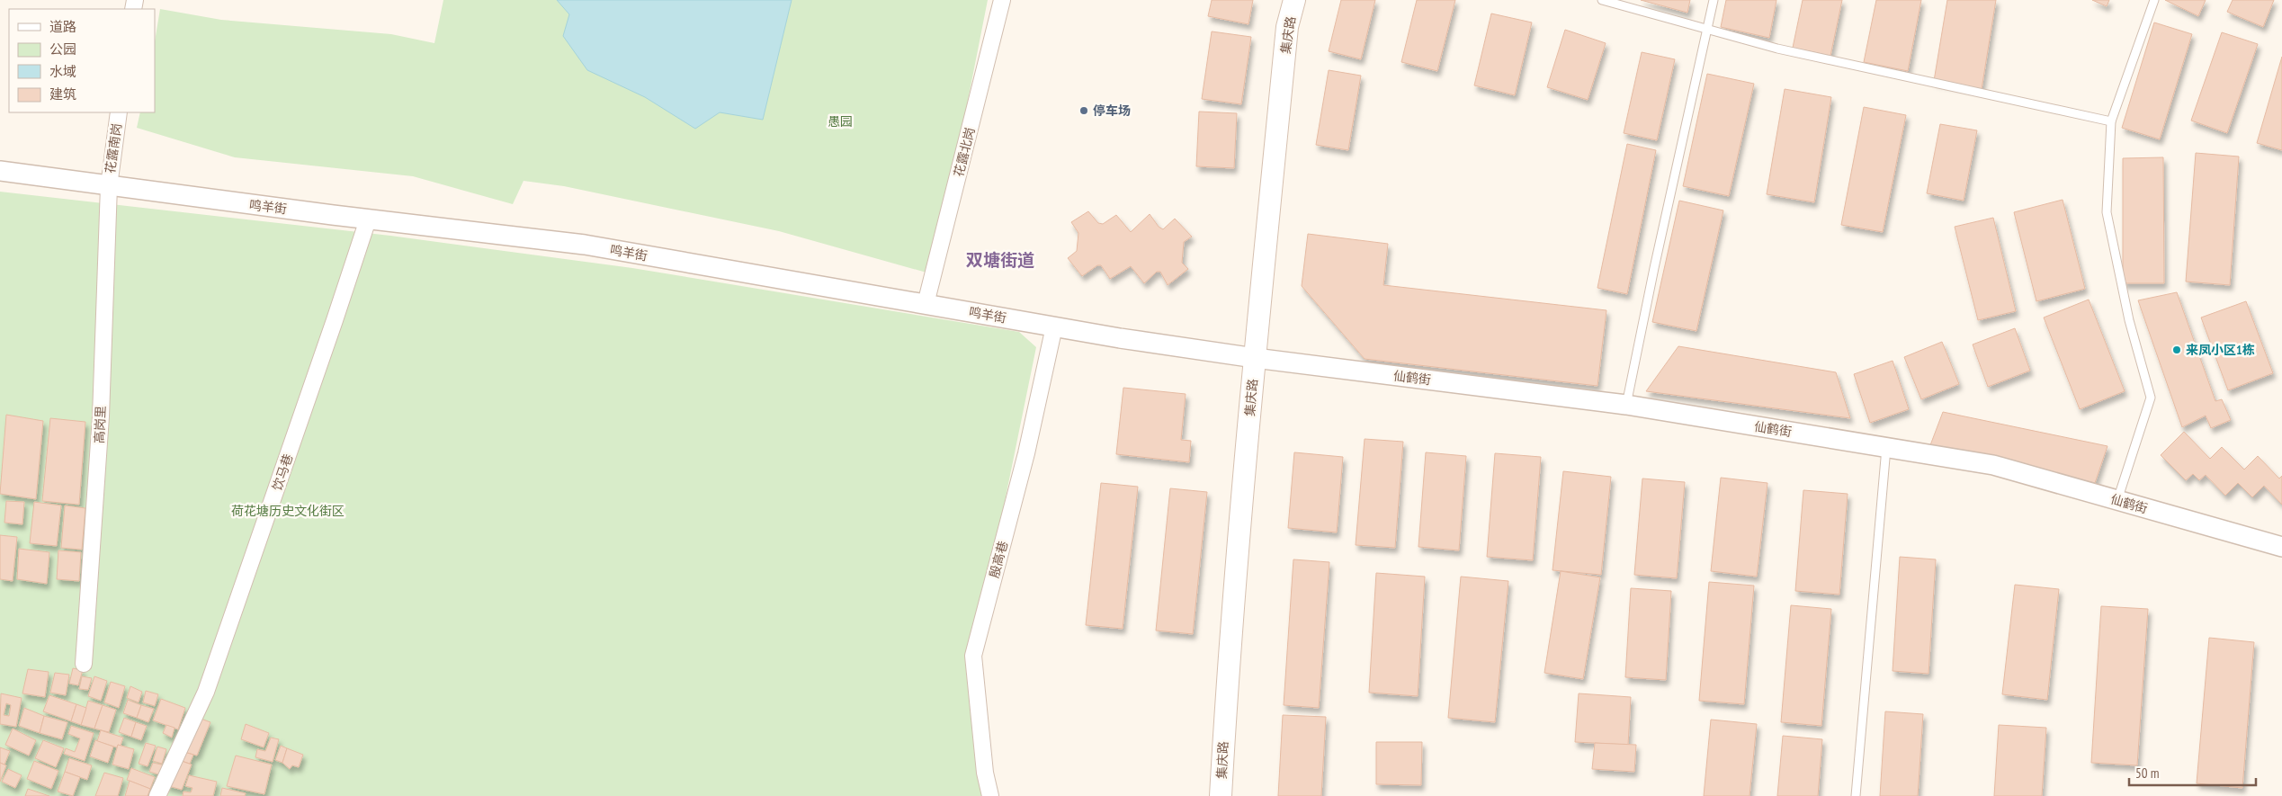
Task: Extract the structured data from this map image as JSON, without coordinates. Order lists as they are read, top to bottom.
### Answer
{
  "streets": {
    "main road": ["集庆路"],
    "street": [
      "花露南岗",
      "花露北岗",
      "鸣羊街",
      "仙鹤街",
      "高岗里",
      "饮马巷",
      "殷高巷"
    ]
  },
  "crossings": [
    ["集庆路", "鸣羊街"],
    ["集庆路", "仙鹤街"],
    ["花露南岗", "鸣羊街"],
    ["花露南岗", "高岗里"],
    ["花露北岗", "鸣羊街"],
    ["鸣羊街", "仙鹤街"],
    ["鸣羊街", "高岗里"],
    ["鸣羊街", "饮马巷"],
    ["鸣羊街", "殷高巷"]
  ],
  "districts": ["双塘街道"],
  "parks": ["愚园", "荷花塘历史文化街区"],
  "places": ["停车场", "来凤小区1栋"],
  "legend": [
    "道路",
    "公园",
    "水域",
    "建筑"
  ],
  "scale_bar": "50 m"
}
